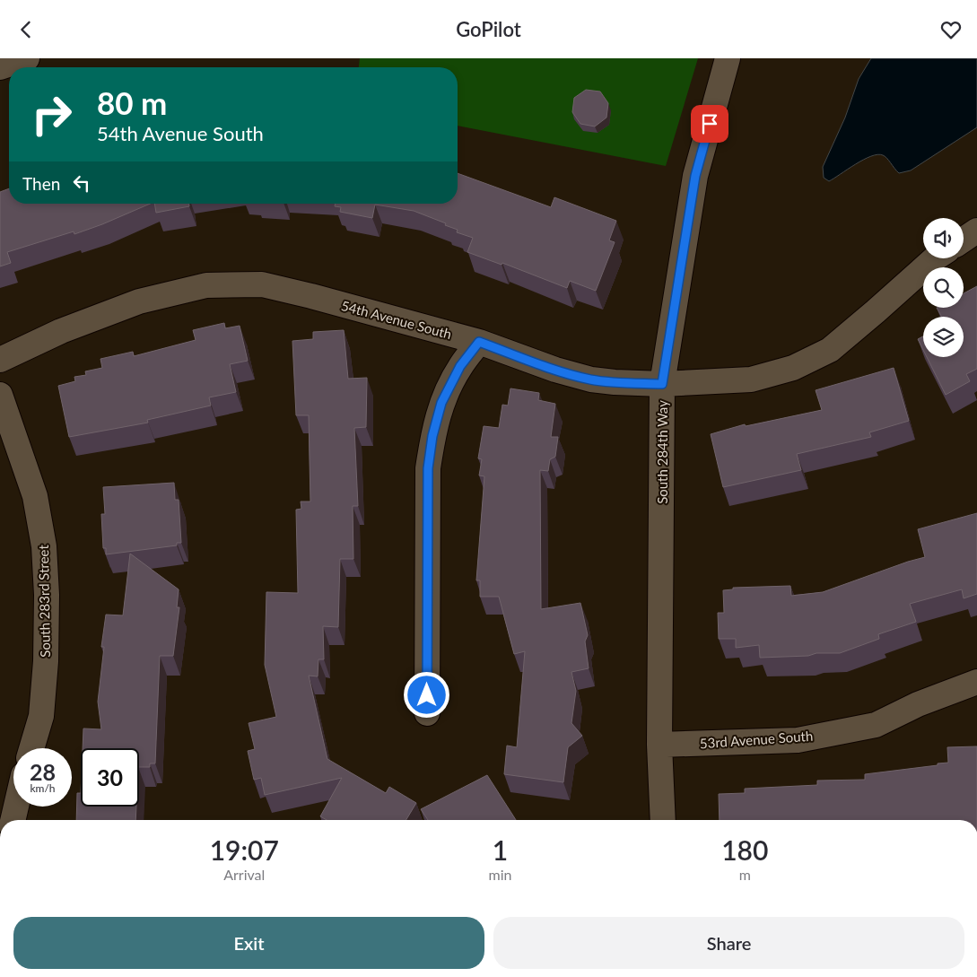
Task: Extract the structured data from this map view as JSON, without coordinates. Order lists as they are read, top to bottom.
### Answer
{
  "streets": {
    "street": [
      "54th Avenue South",
      "South 284th Way",
      "South 283rd Street",
      "53rd Avenue South"
    ]
  },
  "crossings": [
    ["54th Avenue South", "South 284th Way"],
    ["South 284th Way", "53rd Avenue South"]
  ],
  "page": {
    "header": "GoPilot",
    "turn": ["80 m", "54th Avenue South"],
    "then": "Then",
    "speed": "28 km/h",
    "limit": "30",
    "eta": [
      "19:07",
      "Arrival",
      "1",
      "min",
      "180",
      "m"
    ],
    "buttons": ["Exit", "Share"]
  }
}
